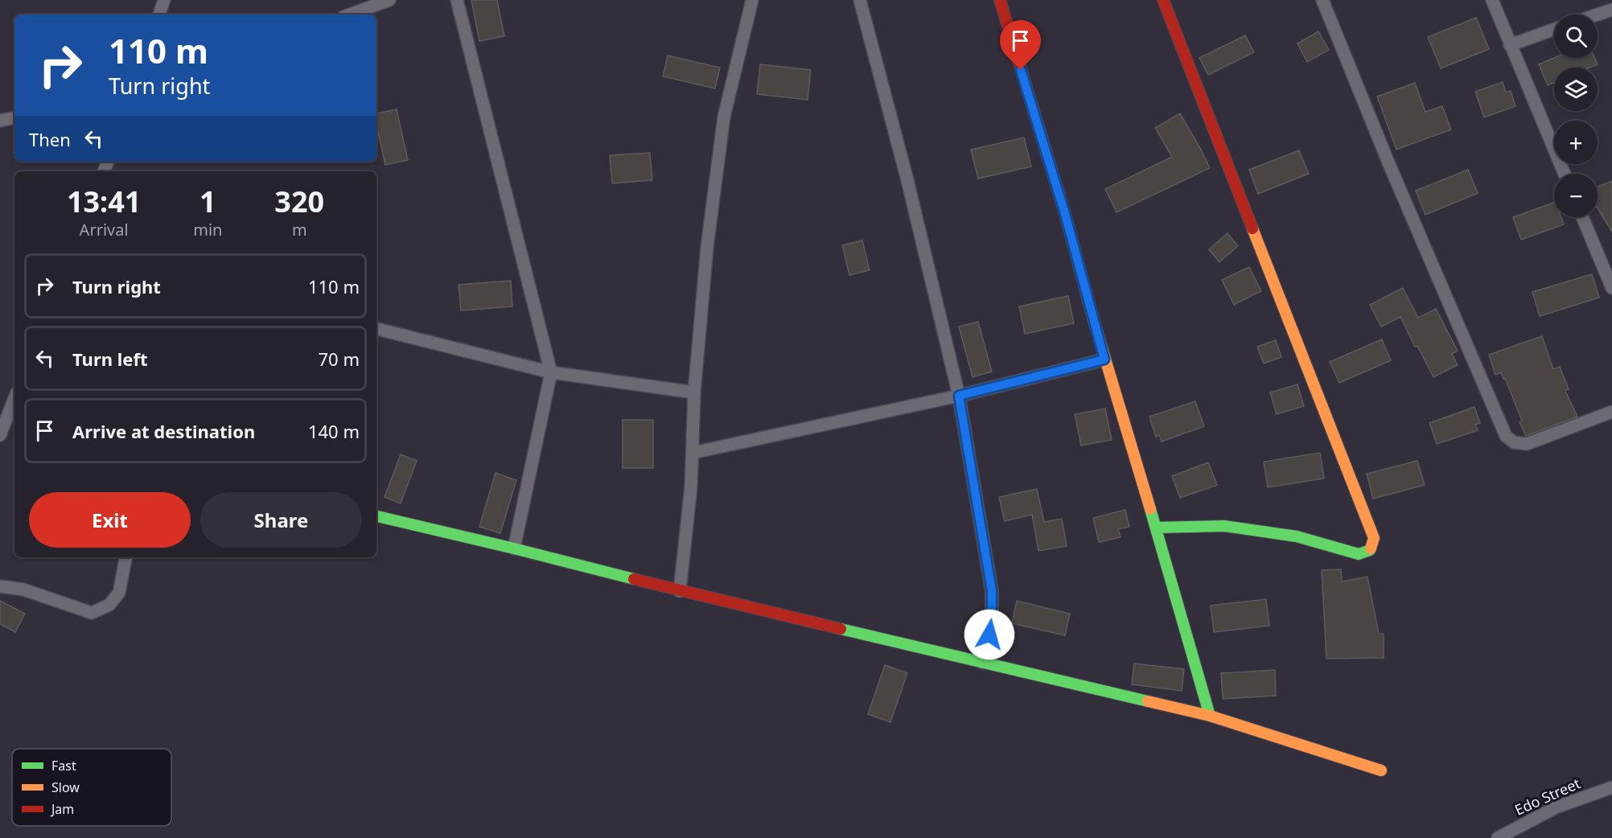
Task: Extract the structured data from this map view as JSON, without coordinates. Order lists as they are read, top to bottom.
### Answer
{
  "streets": {
    "street": ["Edo Street"]
  },
  "legend": ["Fast", "Slow", "Jam"],
  "page": {
    "map_buttons": ["+", "−"],
    "turn": ["110 m", "Turn right"],
    "then": "Then",
    "eta": [
      "13:41",
      "Arrival",
      "1",
      "min",
      "320",
      "m"
    ],
    "list": [
      {
        "name": "Turn right",
        "value": "110 m"
      },
      {
        "name": "Turn left",
        "value": "70 m"
      },
      {
        "name": "Arrive at destination",
        "value": "140 m"
      }
    ],
    "buttons": ["Exit", "Share"]
  }
}
